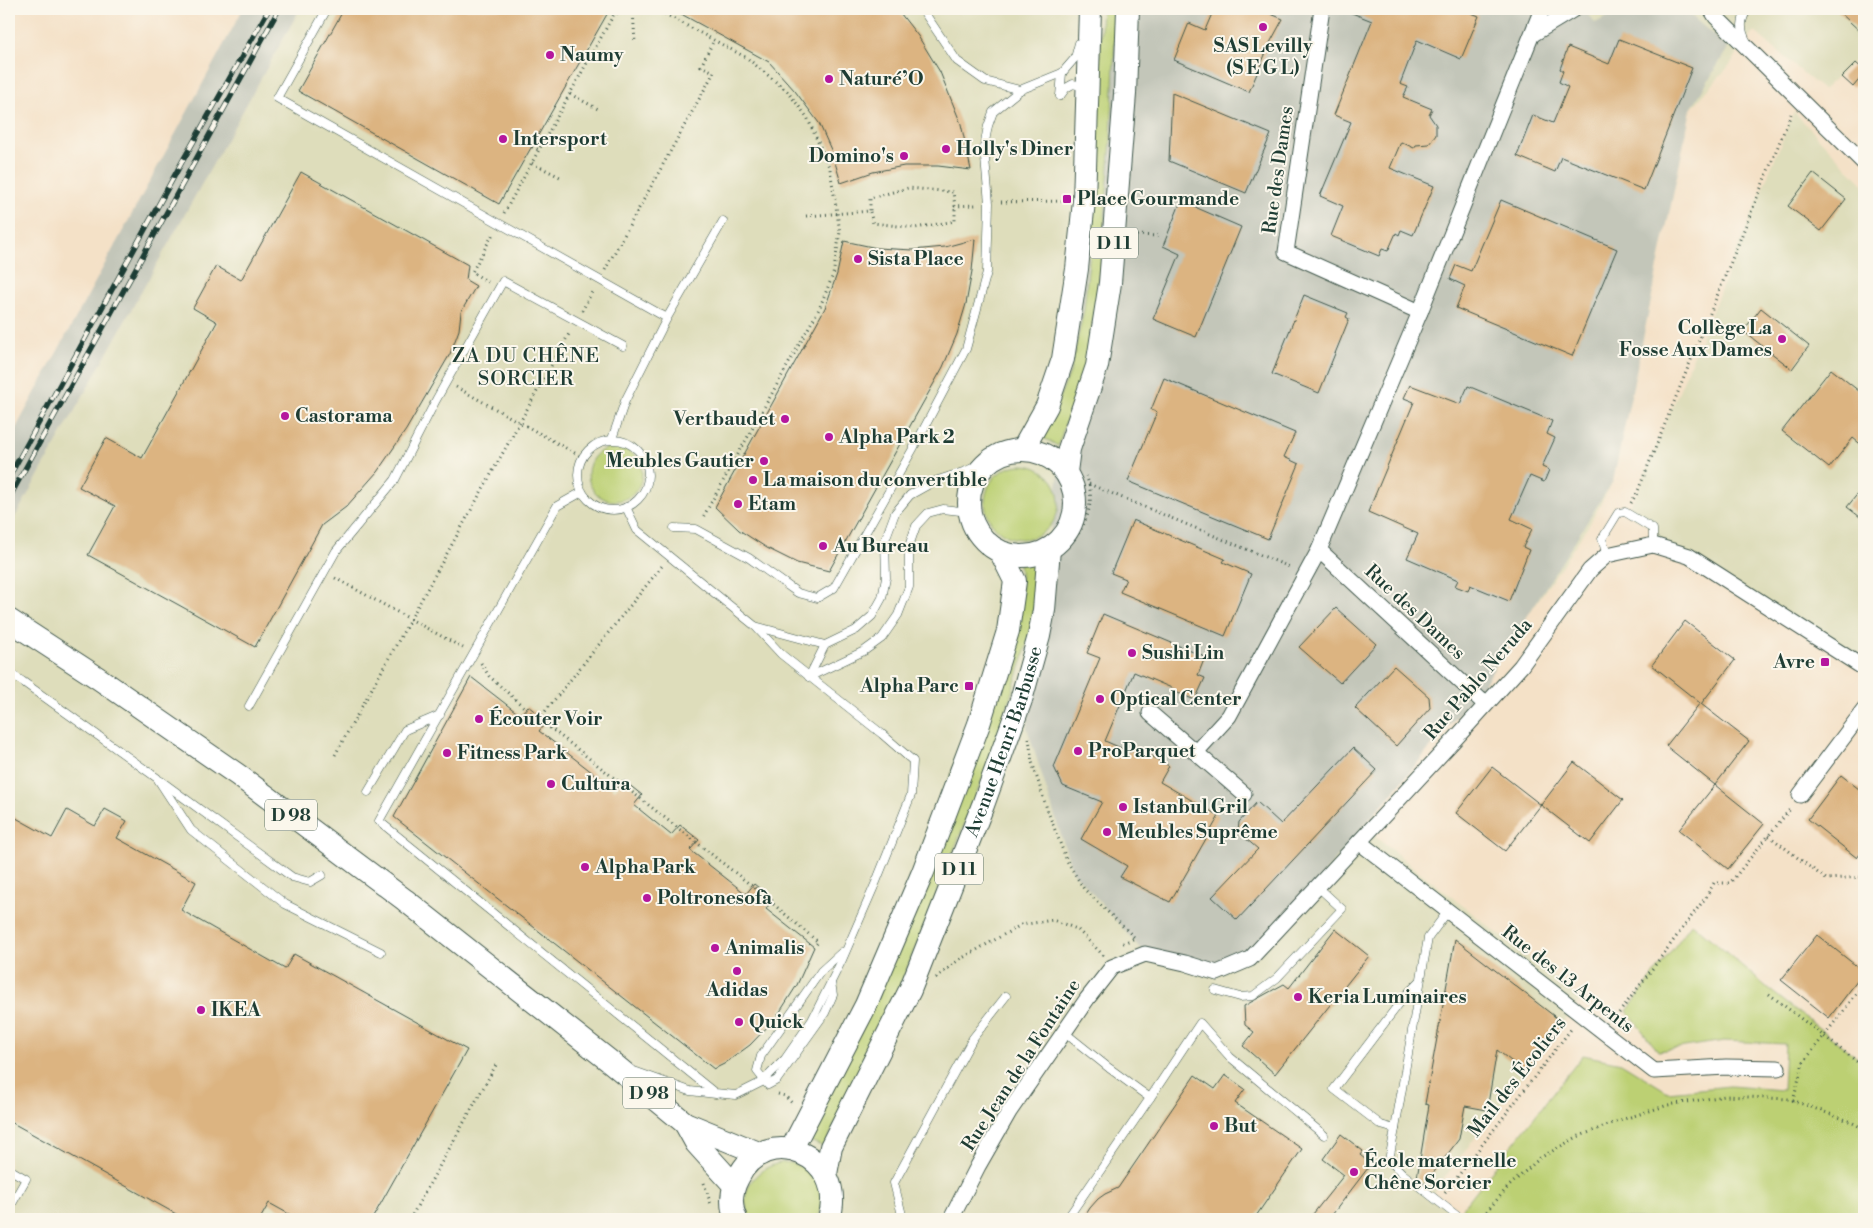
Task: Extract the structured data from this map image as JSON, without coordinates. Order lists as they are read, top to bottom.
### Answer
{
  "streets": {
    "main road": ["D 11", "Avenue Henri Barbusse", "D 98"],
    "street": [
      "Rue des Dames",
      "Rue Pablo Neruda",
      "Rue des 13 Arpents",
      "Rue Jean de la Fontaine"
    ],
    "path": ["Mail des Écoliers"]
  },
  "crossings": [
    ["Rue des Dames", "Rue Pablo Neruda"],
    ["D 11", "Avenue Henri Barbusse"],
    ["Rue Pablo Neruda", "Rue des 13 Arpents"],
    ["Rue Pablo Neruda", "Rue Jean de la Fontaine"],
    ["Rue des 13 Arpents", "Mail des Écoliers"]
  ],
  "districts": ["ZA DU CHÊNE SORCIER"],
  "places": {
    "other": [
      "SAS Levilly (S E G L)",
      "Naumy",
      "Naturé’O",
      "Intersport",
      "Holly's Diner",
      "Domino's",
      "Sista Place",
      "Collège La Fosse Aux Dames",
      "Castorama",
      "Vertbaudet",
      "Alpha Park 2",
      "Meubles Gautier",
      "La maison du convertible",
      "Etam",
      "Au Bureau",
      "Sushi Lin",
      "Optical Center",
      "Écouter Voir",
      "ProParquet",
      "Fitness Park",
      "Cultura",
      "Istanbul Gril",
      "Meubles Suprême",
      "Alpha Park",
      "Poltronesofà",
      "Animalis",
      "Adidas",
      "Keria Luminaires",
      "IKEA",
      "Quick",
      "But",
      "École maternelle Chêne Sorcier"
    ],
    "transit": ["Place Gourmande", "Avre", "Alpha Parc"]
  }
}
